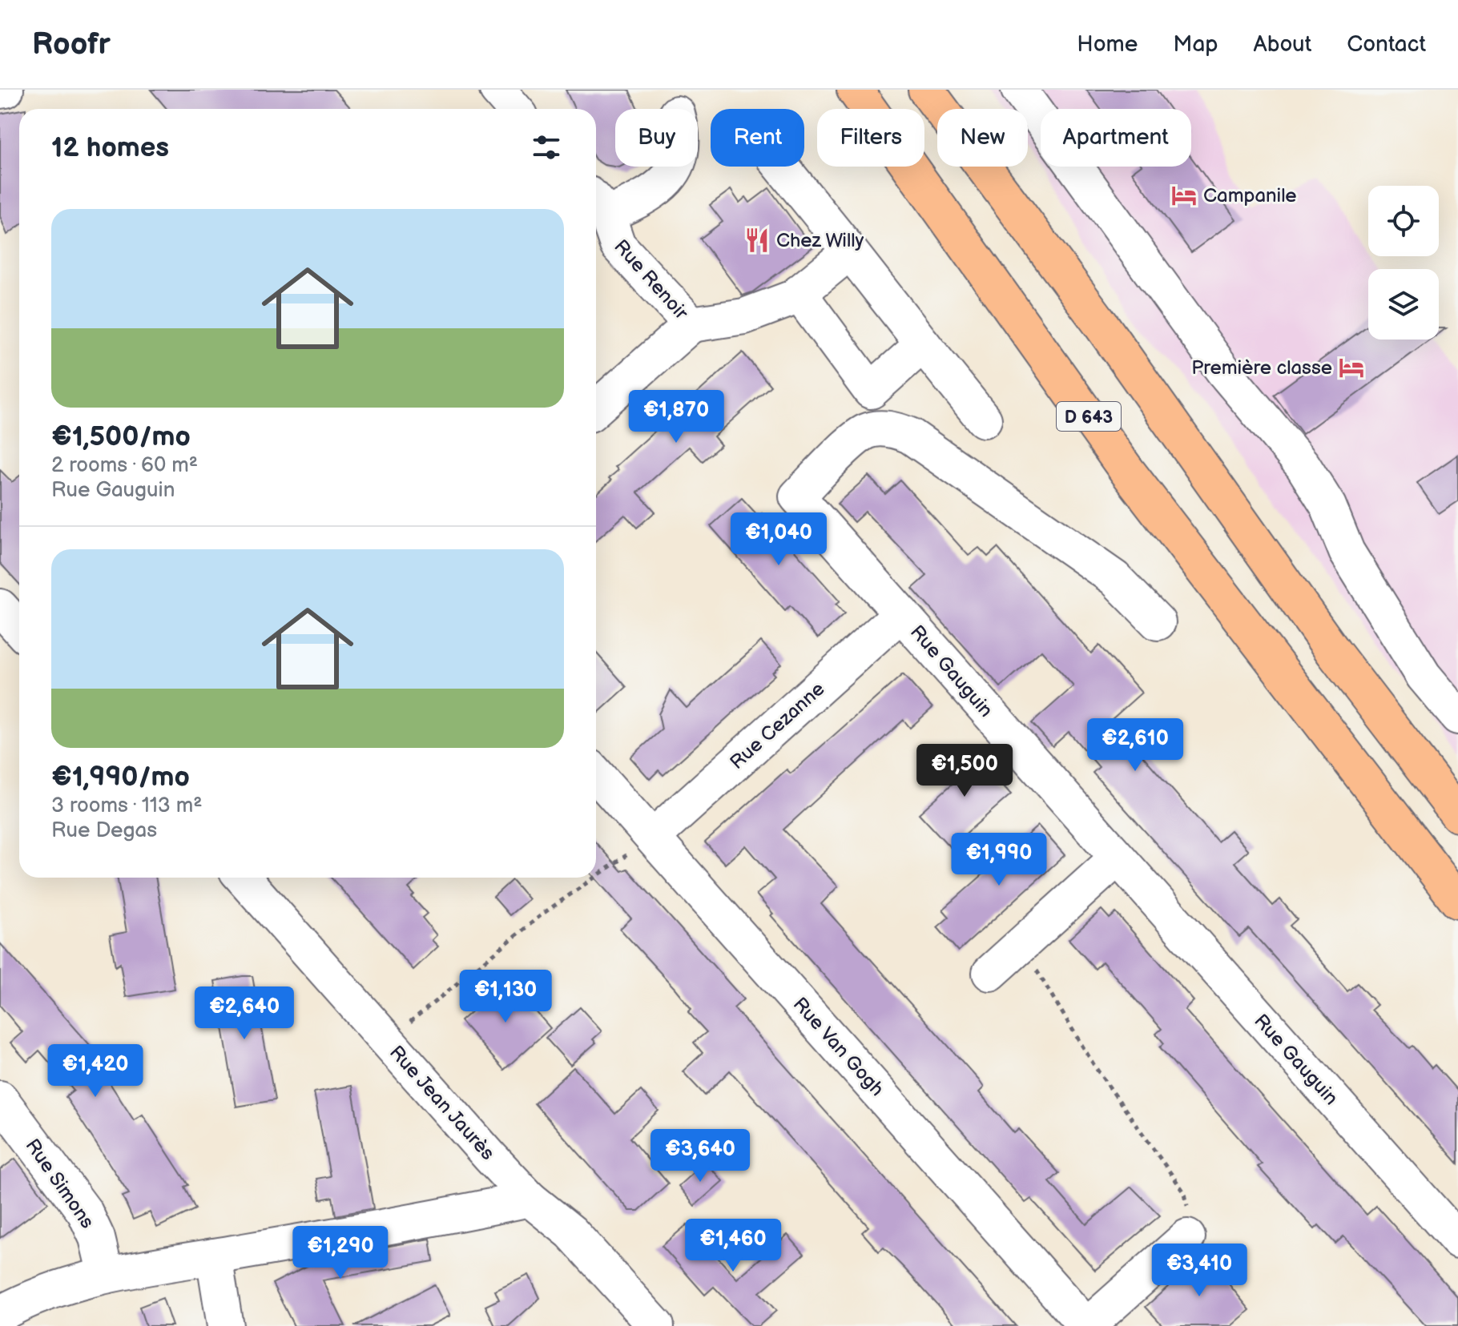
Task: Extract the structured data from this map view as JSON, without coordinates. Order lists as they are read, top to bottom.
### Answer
{
  "streets": {
    "highway": ["D 643"],
    "street": [
      "Rue Renoir",
      "Rue Gauguin",
      "Rue Cezanne",
      "Rue Van Gogh",
      "Rue Jean Jaurès",
      "Rue Simons"
    ]
  },
  "crossings": [
    ["Rue Gauguin", "Rue Cezanne"],
    ["Rue Cezanne", "Rue Van Gogh"]
  ],
  "places": {
    "hotel": ["Campanile", "Première classe"],
    "restaurant": ["Chez Willy"]
  },
  "page": {
    "header": "Roofr",
    "nav": [
      "Home",
      "Map",
      "About",
      "Contact"
    ],
    "chip": [
      "Buy",
      "Rent",
      "Filters",
      "New",
      "Apartment"
    ],
    "heading": "12 homes",
    "list": [
      {
        "name": "€1,500/mo",
        "note": "2 rooms · 60 m² · Rue Gauguin"
      },
      {
        "name": "€1,990/mo",
        "note": "3 rooms · 113 m² · Rue Degas"
      }
    ],
    "price": [
      "€1,870",
      "€1,040",
      "€2,610",
      "€1,500",
      "€1,990",
      "€1,130",
      "€2,640",
      "€1,420",
      "€3,640",
      "€1,460",
      "€1,290",
      "€3,410"
    ]
  }
}
